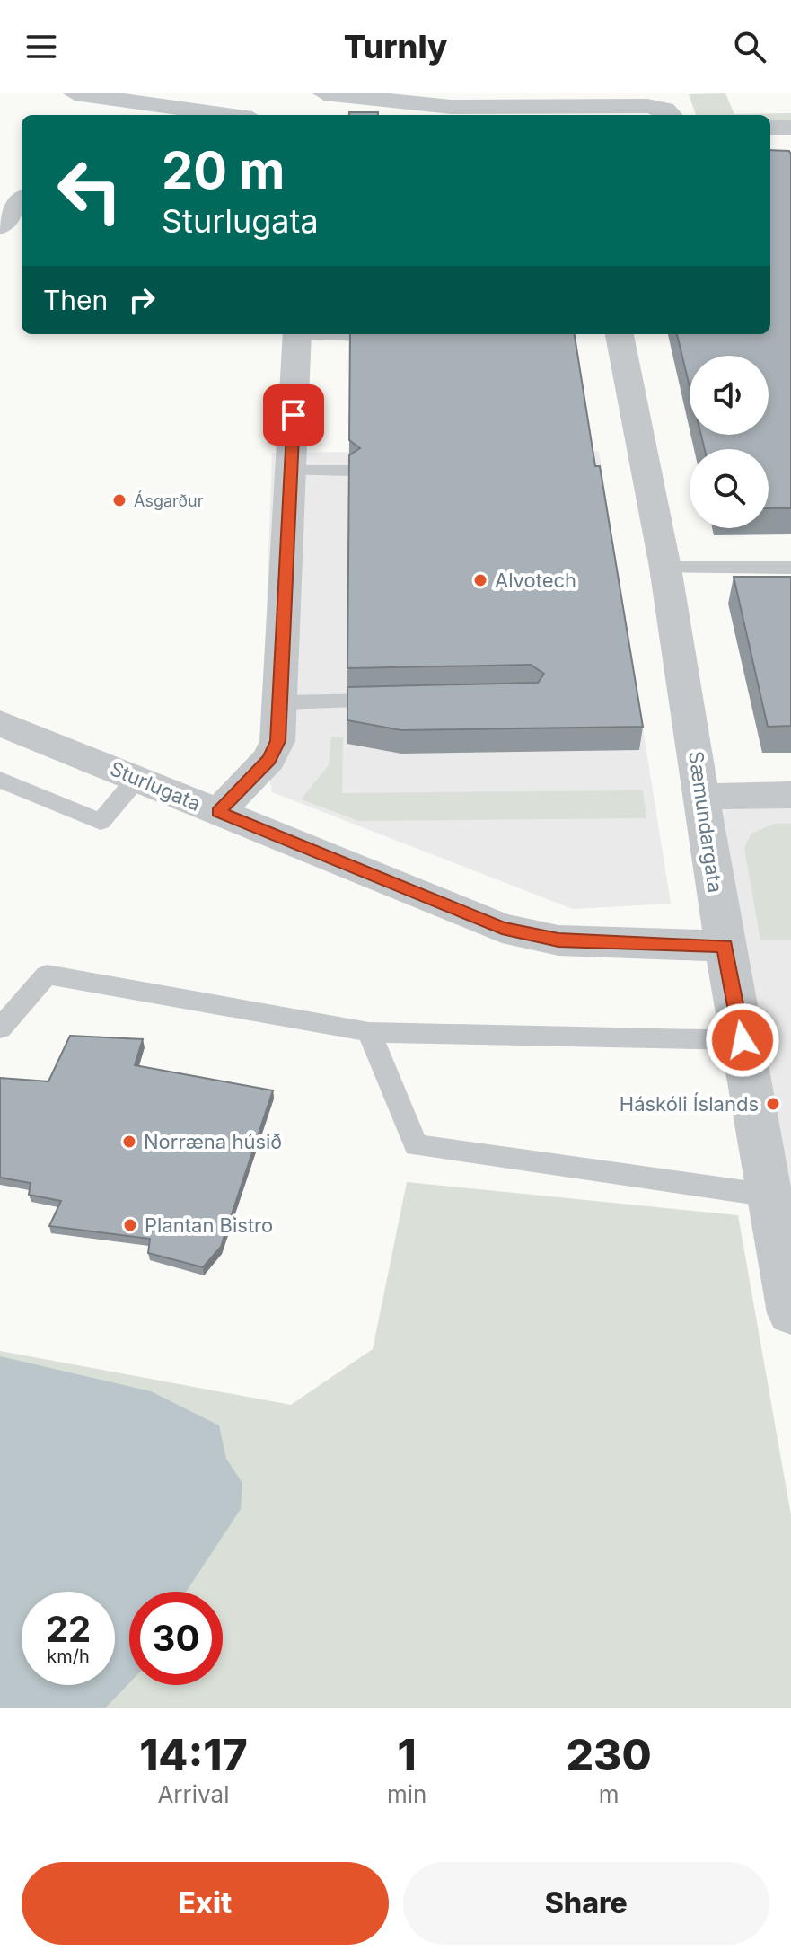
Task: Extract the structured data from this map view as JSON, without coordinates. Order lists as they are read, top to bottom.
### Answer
{
  "streets": {
    "street": ["Sturlugata", "Sæmundargata"]
  },
  "crossings": [
    ["Sturlugata", "Sæmundargata"]
  ],
  "places": [
    "Ásgarður",
    "Alvotech",
    "Háskóli Íslands",
    "Norræna húsið",
    "Plantan Bistro"
  ],
  "page": {
    "header": "Turnly",
    "turn": ["20 m", "Sturlugata"],
    "then": "Then",
    "speed": "22 km/h",
    "limit": "30",
    "eta": [
      "14:17",
      "Arrival",
      "1",
      "min",
      "230",
      "m"
    ],
    "buttons": ["Exit", "Share"]
  }
}
